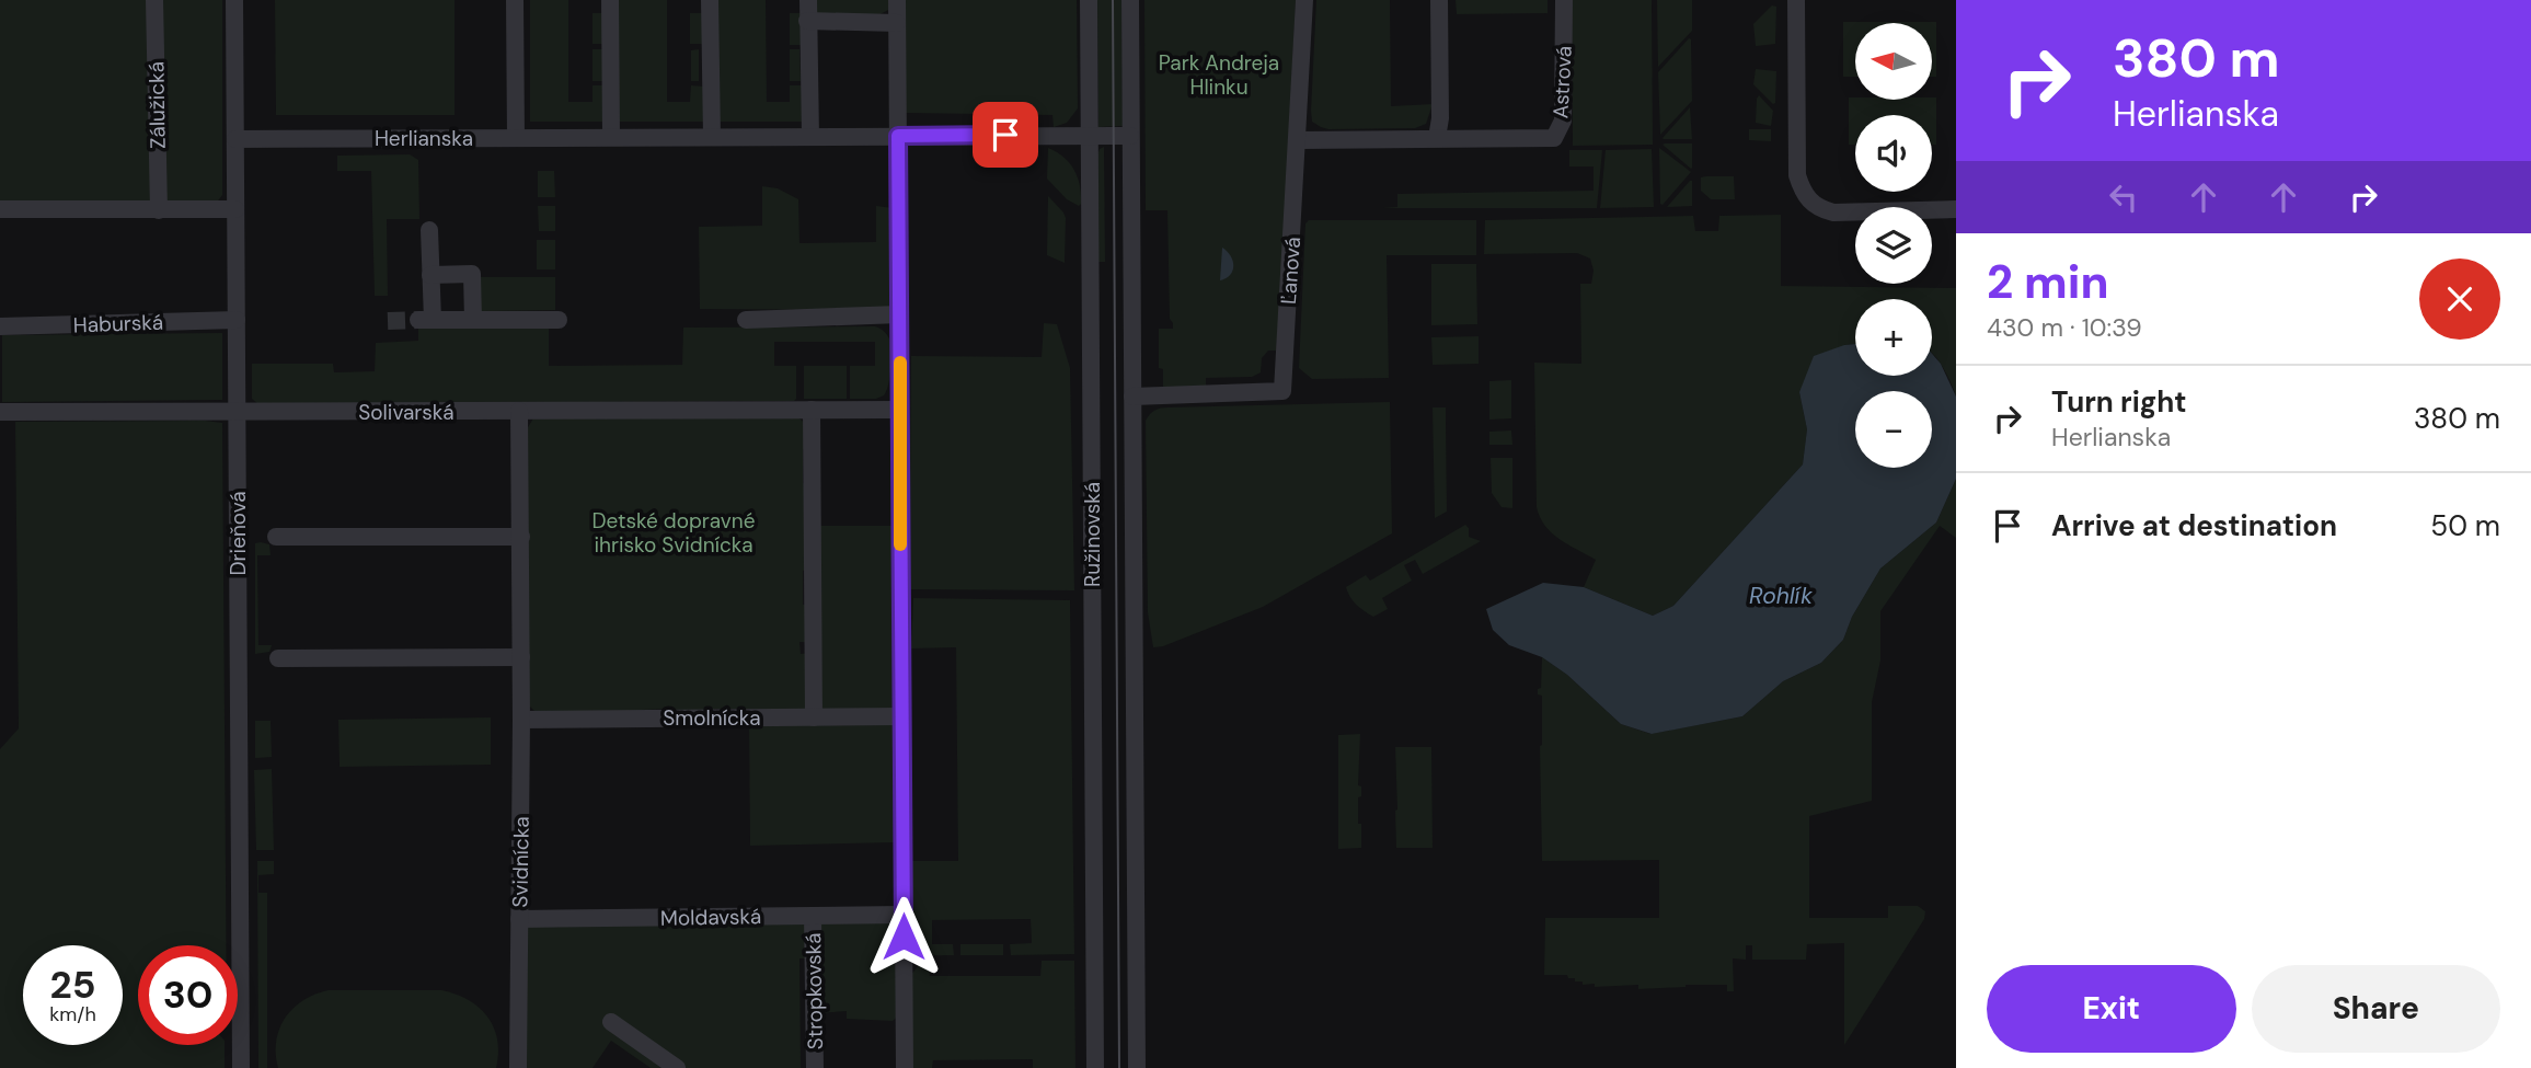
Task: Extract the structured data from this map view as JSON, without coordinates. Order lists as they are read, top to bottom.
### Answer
{
  "streets": {
    "street": [
      "Astrová",
      "Zálužická",
      "Herlianska",
      "Ľanová",
      "Haburská",
      "Solivarská",
      "Drieňová",
      "Ružinovská",
      "Smolnícka",
      "Svidnícka",
      "Moldavská",
      "Stropkovská"
    ]
  },
  "crossings": [
    ["Astrová", "Ľanová"],
    ["Herlianska", "Drieňová"],
    ["Herlianska", "Ružinovská"],
    ["Ľanová", "Ružinovská"],
    ["Haburská", "Drieňová"],
    ["Solivarská", "Drieňová"],
    ["Solivarská", "Svidnícka"],
    ["Smolnícka", "Svidnícka"],
    ["Svidnícka", "Moldavská"],
    ["Moldavská", "Stropkovská"]
  ],
  "water": ["Rohlík"],
  "parks": ["Park Andreja Hlinku", "Detské dopravné ihrisko Svidnícka"],
  "north": "left",
  "page": {
    "turn": ["380 m", "Herlianska"],
    "map_buttons": ["+", "−"],
    "heading": ["2 min", "430 m · 10:39"],
    "list": [
      {
        "name": "Turn right",
        "note": "Herlianska",
        "value": "380 m"
      },
      {
        "name": "Arrive at destination",
        "value": "50 m"
      }
    ],
    "speed": "25 km/h",
    "limit": "30",
    "buttons": ["Exit", "Share"]
  }
}
